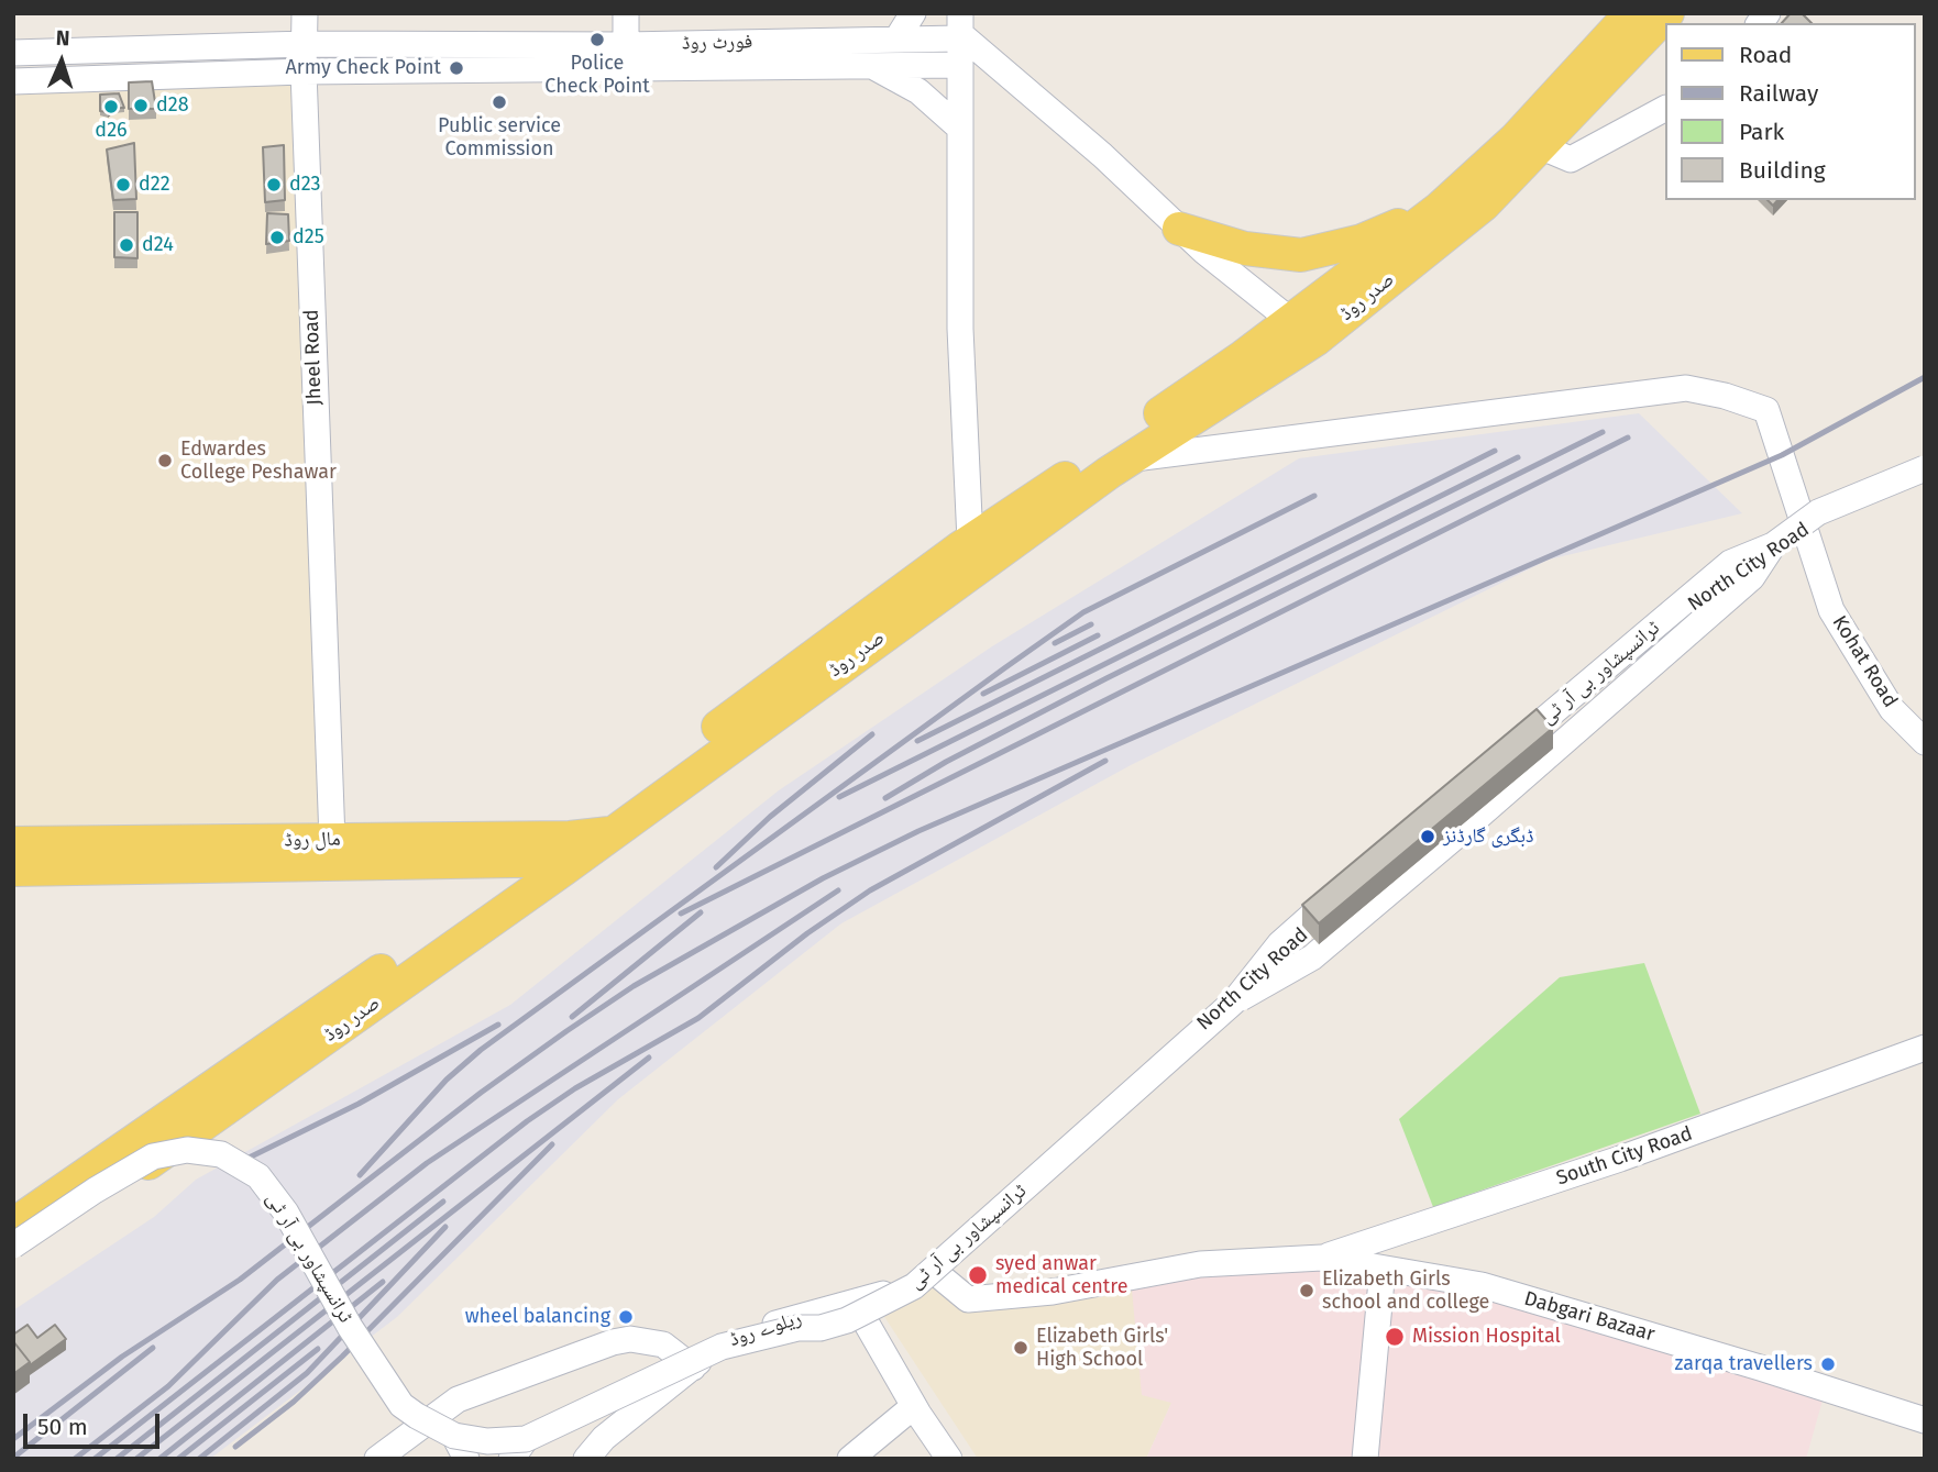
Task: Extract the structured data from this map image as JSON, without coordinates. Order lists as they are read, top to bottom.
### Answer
{
  "streets": {
    "main road": ["صدر روڈ", "مال روڈ"],
    "street": [
      "فورٹ روڈ",
      "Jheel Road",
      "North City Road",
      "Kohat Road",
      "ٹرانسپشاور بی آر ٹی",
      "South City Road",
      "Dabgari Bazaar",
      "ریلوے روڈ"
    ]
  },
  "crossings": [
    ["فورٹ روڈ", "Jheel Road"],
    ["صدر روڈ", "Kohat Road"],
    ["صدر روڈ", "مال روڈ"],
    ["Jheel Road", "مال روڈ"],
    ["North City Road", "Kohat Road"],
    ["North City Road", "ٹرانسپشاور بی آر ٹی"],
    ["North City Road", "Dabgari Bazaar"],
    ["North City Road", "ریلوے روڈ"],
    ["South City Road", "Dabgari Bazaar"],
    ["Dabgari Bazaar", "ریلوے روڈ"]
  ],
  "places": [
    "Police Check Point",
    "Army Check Point",
    "Public service Commission",
    "d28",
    "d26",
    "d22",
    "d23",
    "d25",
    "d24",
    "Edwardes College Peshawar",
    "ڈبگری گارڈنز",
    "syed anwar medical centre",
    "Elizabeth Girls school and college",
    "wheel balancing",
    "Mission Hospital",
    "Elizabeth Girls' High School",
    "zarqa travellers"
  ],
  "legend": [
    "Road",
    "Railway",
    "Park",
    "Building"
  ],
  "scale_bar": "50 m",
  "north": "top"
}
